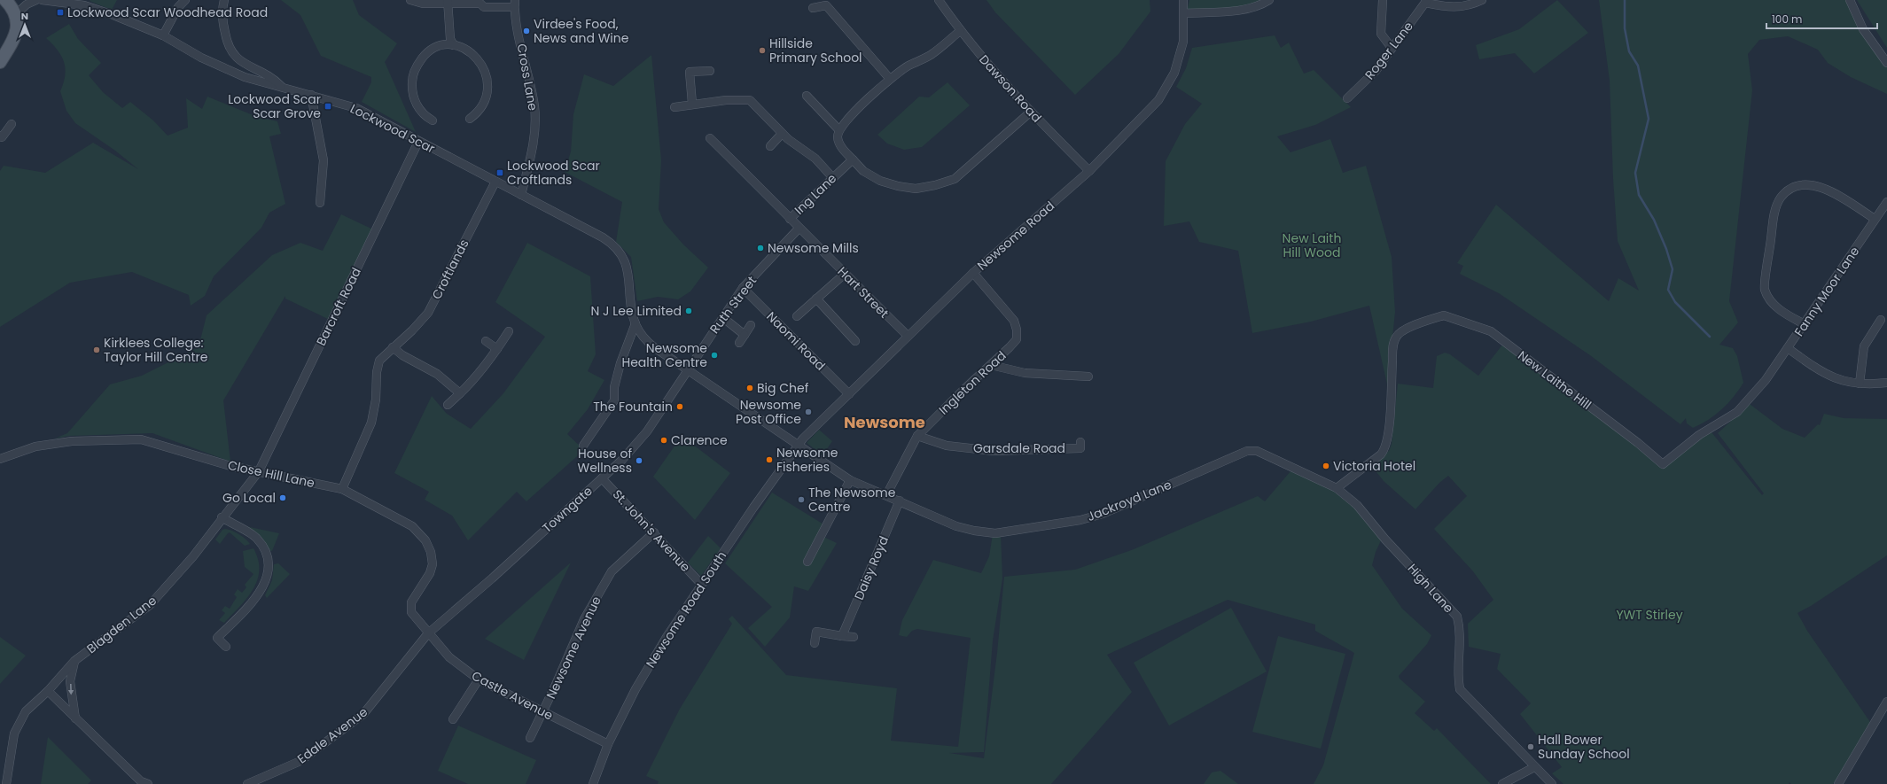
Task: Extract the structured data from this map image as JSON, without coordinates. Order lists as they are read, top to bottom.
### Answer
{
  "streets": {
    "street": [
      "Roger Lane",
      "Cross Lane",
      "Dawson Road",
      "Lockwood Scar",
      "Ing Lane",
      "Newsome Road",
      "Croftlands",
      "Fanny Moor Lane",
      "Hart Street",
      "Ruth Street",
      "Barcroft Road",
      "Naomi Road",
      "New Laithe Hill",
      "Ingleton Road",
      "Garsdale Road",
      "Close Hill Lane",
      "Jackroyd Lane",
      "Towngate",
      "St. John's Avenue",
      "Daisy Royd",
      "High Lane",
      "Newsome Road South",
      "Blagden Lane",
      "Newsome Avenue",
      "Castle Avenue",
      "Edale Avenue"
    ]
  },
  "crossings": [
    ["Cross Lane", "Lockwood Scar"],
    ["Dawson Road", "Newsome Road"],
    ["Lockwood Scar", "Newsome Road"],
    ["Lockwood Scar", "Croftlands"],
    ["Lockwood Scar", "Ruth Street"],
    ["Lockwood Scar", "Barcroft Road"],
    ["Lockwood Scar", "Jackroyd Lane"],
    ["Lockwood Scar", "Towngate"],
    ["Lockwood Scar", "Newsome Road South"],
    ["Ing Lane", "Hart Street"],
    ["Newsome Road", "Hart Street"],
    ["Newsome Road", "Naomi Road"],
    ["Newsome Road", "Ingleton Road"],
    ["Newsome Road", "Jackroyd Lane"],
    ["Newsome Road", "Newsome Road South"],
    ["Croftlands", "Close Hill Lane"],
    ["Fanny Moor Lane", "New Laithe Hill"],
    ["Hart Street", "Ruth Street"],
    ["Ruth Street", "Naomi Road"],
    ["Ruth Street", "Towngate"],
    ["Barcroft Road", "Close Hill Lane"],
    ["Barcroft Road", "Blagden Lane"],
    ["New Laithe Hill", "Jackroyd Lane"],
    ["New Laithe Hill", "High Lane"],
    ["Ingleton Road", "Garsdale Road"],
    ["Ingleton Road", "Jackroyd Lane"],
    ["Close Hill Lane", "Towngate"],
    ["Close Hill Lane", "Blagden Lane"],
    ["Close Hill Lane", "Castle Avenue"],
    ["Close Hill Lane", "Edale Avenue"],
    ["Jackroyd Lane", "Daisy Royd"],
    ["Jackroyd Lane", "High Lane"],
    ["Jackroyd Lane", "Newsome Road South"],
    ["Towngate", "St. John's Avenue"],
    ["Towngate", "Castle Avenue"],
    ["Towngate", "Edale Avenue"],
    ["St. John's Avenue", "Newsome Road South"],
    ["St. John's Avenue", "Newsome Avenue"],
    ["Newsome Road South", "Castle Avenue"],
    ["Newsome Avenue", "Castle Avenue"],
    ["Castle Avenue", "Edale Avenue"]
  ],
  "districts": ["Newsome"],
  "parks": ["New Laith Hill Wood", "YWT Stirley"],
  "places": {
    "transit": ["Lockwood Scar Woodhead Road", "Lockwood Scar Scar Grove", "Lockwood Scar Croftlands"],
    "other": [
      "Virdee's Food, News and Wine",
      "Hillside Primary School",
      "Newsome Mills",
      "N J Lee Limited",
      "Kirklees College: Taylor Hill Centre",
      "Newsome Health Centre",
      "Big Chef",
      "The Fountain",
      "Newsome Post Office",
      "Clarence",
      "Newsome Fisheries",
      "House of Wellness",
      "Victoria Hotel",
      "Go Local",
      "The Newsome Centre",
      "Hall Bower Sunday School"
    ]
  },
  "scale_bar": "100 m",
  "north": "top"
}
